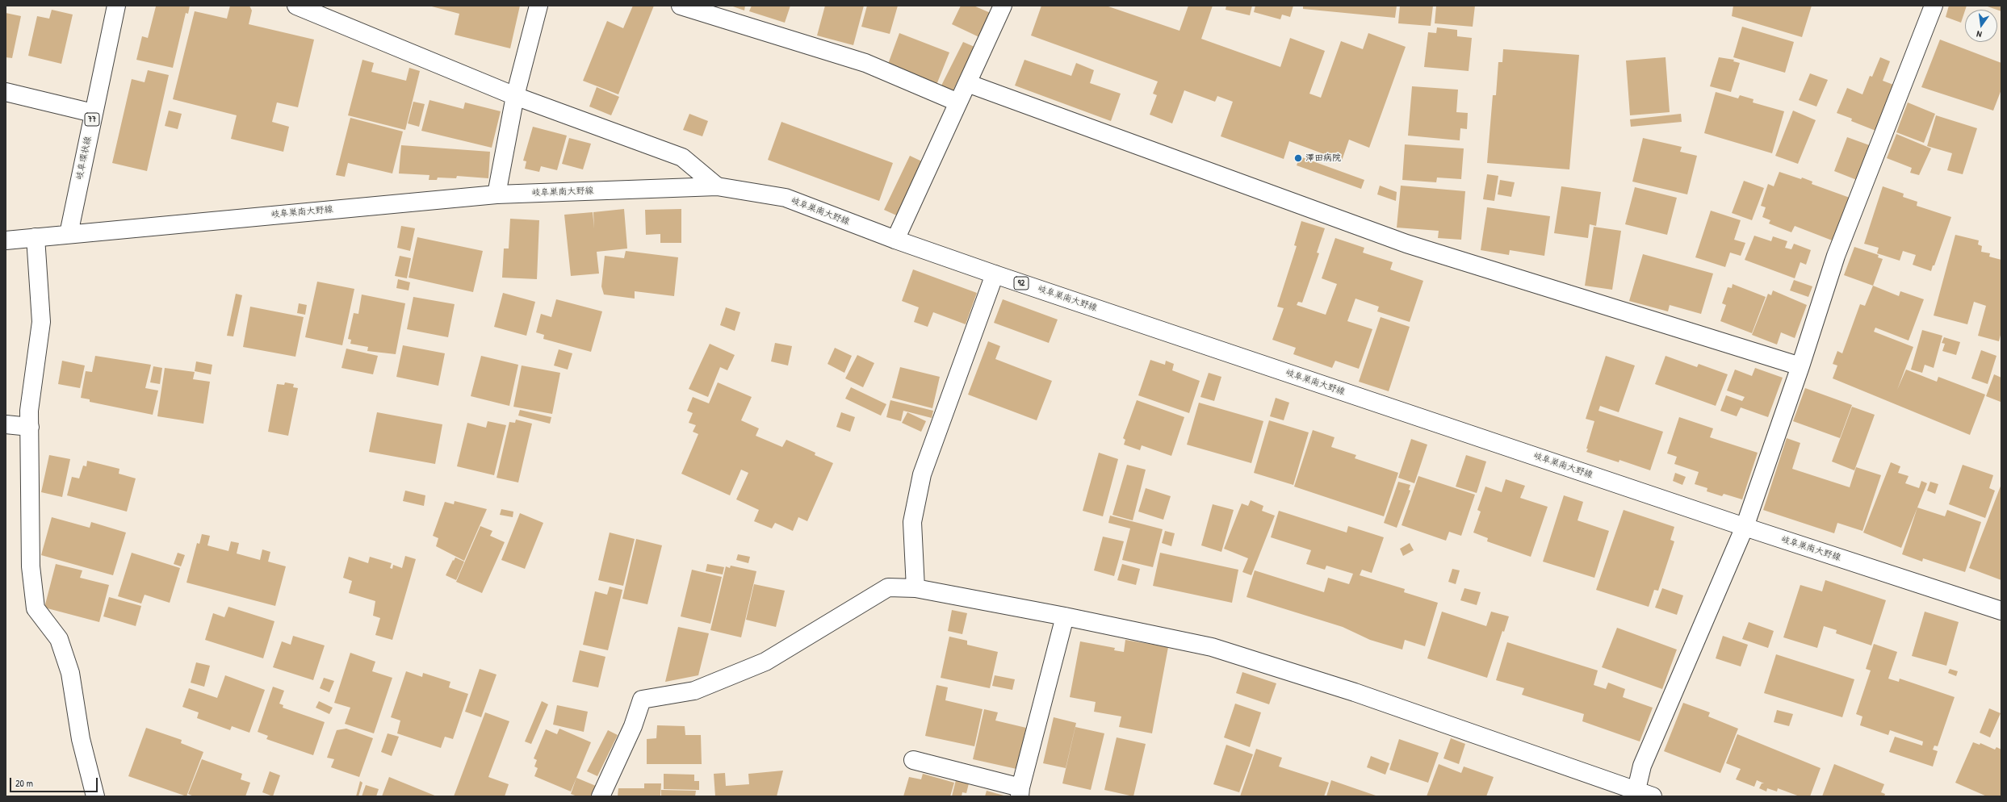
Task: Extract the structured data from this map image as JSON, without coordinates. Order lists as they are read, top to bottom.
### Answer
{
  "streets": {
    "street": [
      "77",
      "岐阜環状線",
      "岐阜巣南大野線",
      "92"
    ]
  },
  "crossings": [
    ["岐阜環状線", "岐阜巣南大野線"]
  ],
  "places": ["澤田病院"],
  "scale_bar": "20 m",
  "north": "bottom"
}
